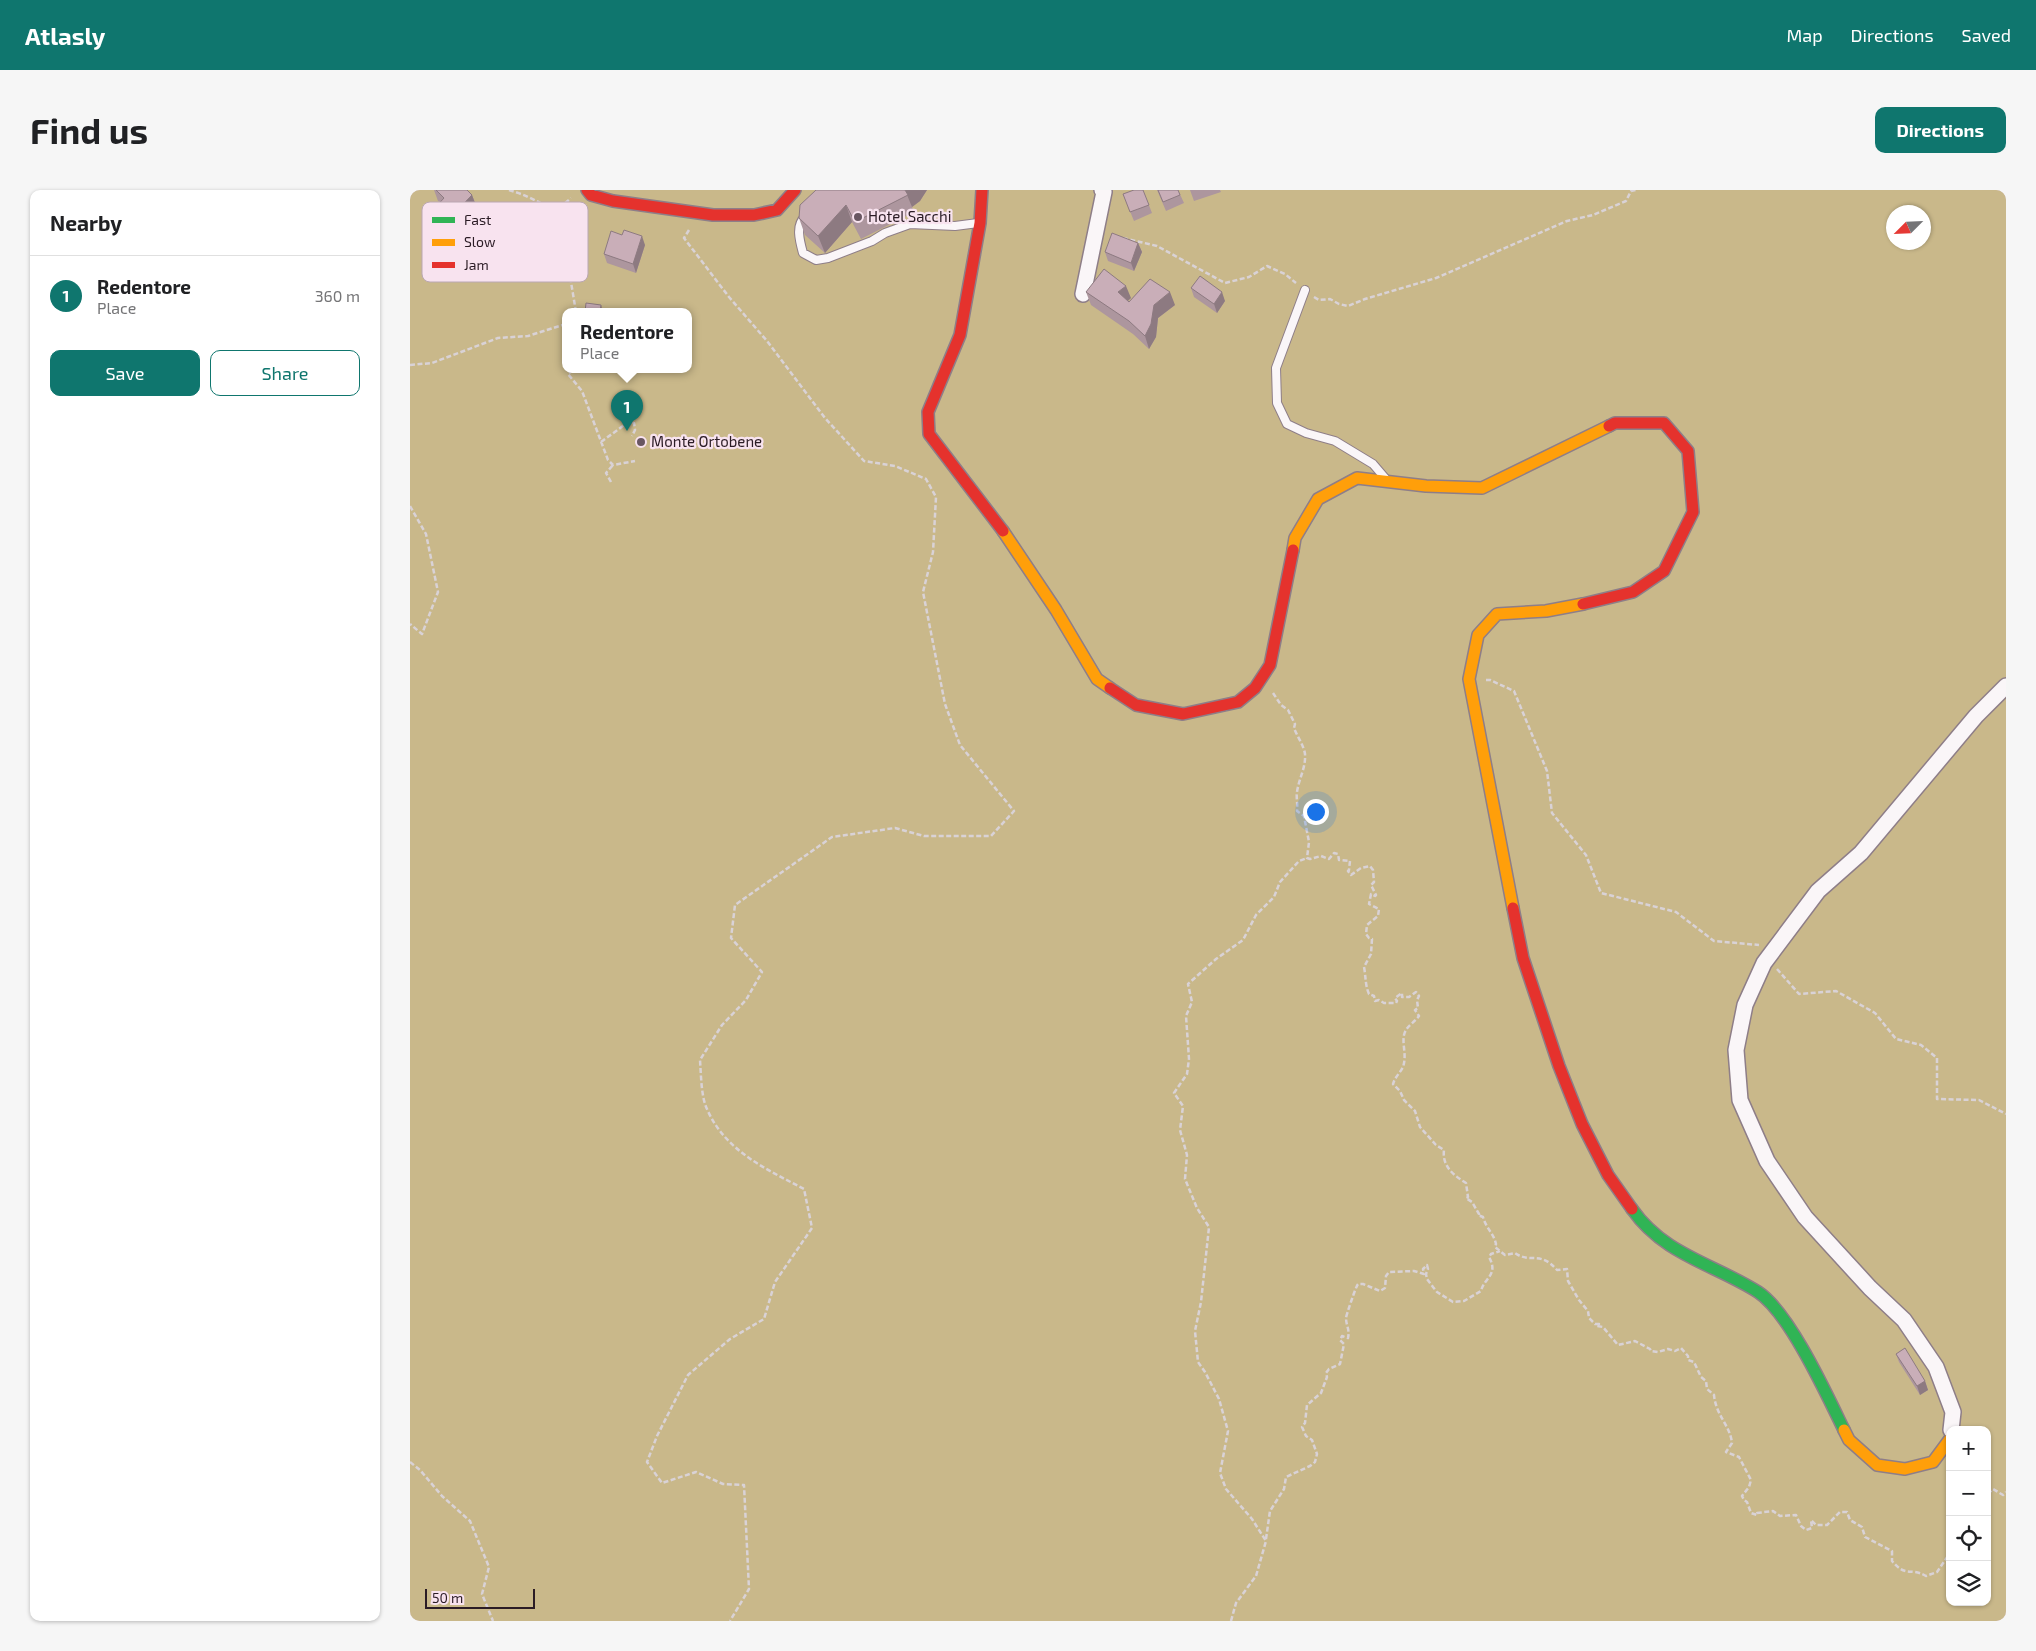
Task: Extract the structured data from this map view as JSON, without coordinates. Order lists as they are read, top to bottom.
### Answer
{
  "places": ["Hotel Sacchi", "Monte Ortobene"],
  "legend": ["Fast", "Slow", "Jam"],
  "scale_bar": "50 m",
  "north": "bottom left",
  "page": {
    "header": "Atlasly",
    "nav": ["Map", "Directions", "Saved"],
    "buttons": [
      "Directions",
      ["Save", "Share"]
    ],
    "title": "Find us",
    "heading": "Nearby",
    "list": [
      {
        "mark": "1",
        "name": "Redentore",
        "note": "Place",
        "value": "360 m"
      }
    ],
    "popup": ["Redentore", "Place"],
    "pins": "1",
    "map_buttons": ["+", "−"],
    "scale": "50 m"
  }
}
